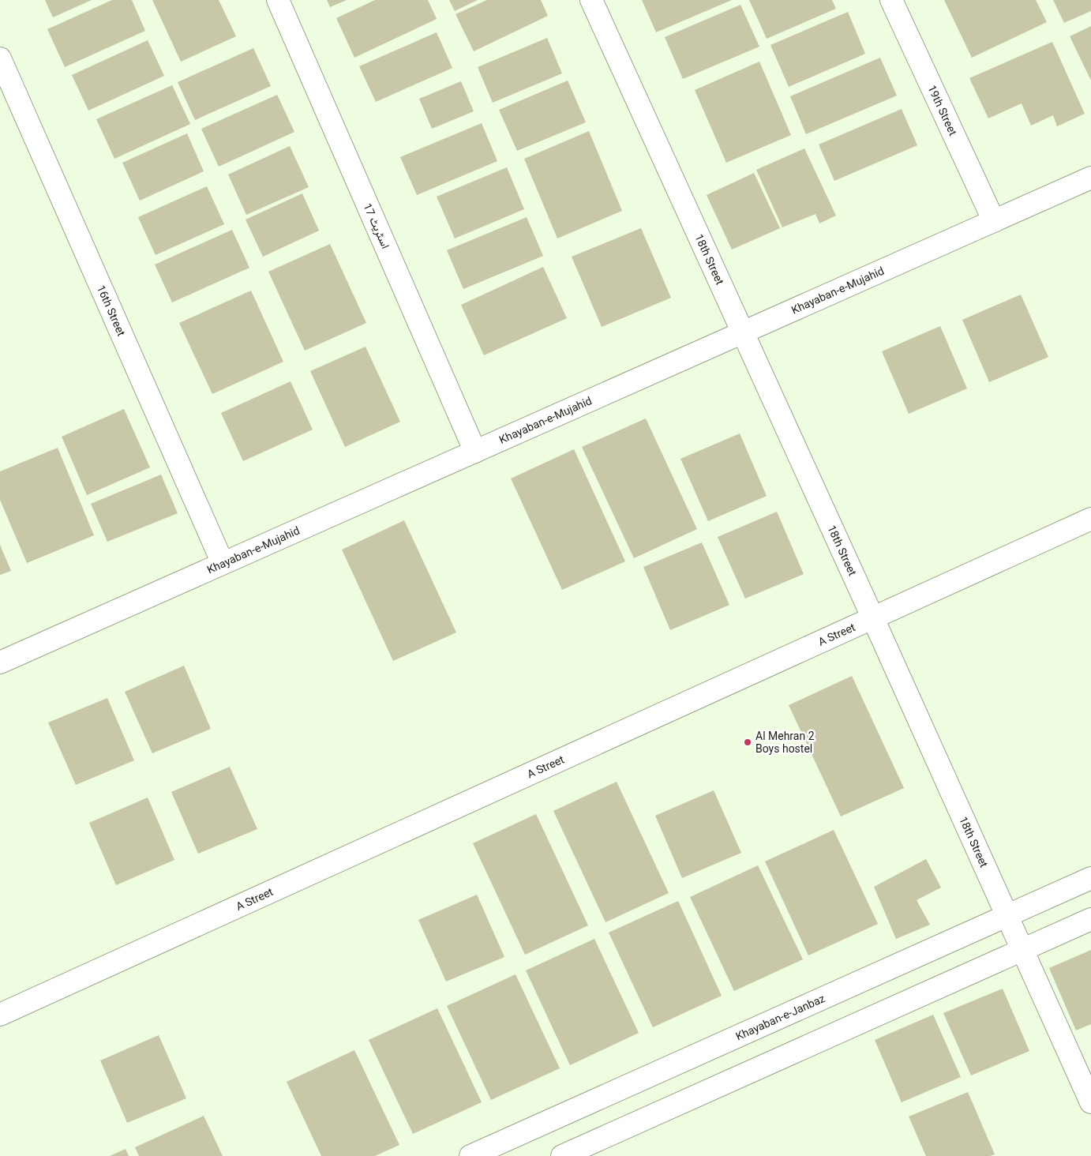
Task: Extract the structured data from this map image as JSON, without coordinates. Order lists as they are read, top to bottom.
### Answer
{
  "streets": {
    "street": [
      "19th Street",
      "اسٹریٹ 17",
      "18th Street",
      "Khayaban-e-Mujahid",
      "16th Street",
      "A Street",
      "Khayaban-e-Janbaz"
    ]
  },
  "crossings": [
    ["19th Street", "Khayaban-e-Mujahid"],
    ["اسٹریٹ 17", "Khayaban-e-Mujahid"],
    ["18th Street", "Khayaban-e-Mujahid"],
    ["18th Street", "A Street"],
    ["18th Street", "Khayaban-e-Janbaz"],
    ["Khayaban-e-Mujahid", "16th Street"]
  ],
  "places": ["Al Mehran 2 Boys hostel"]
}
